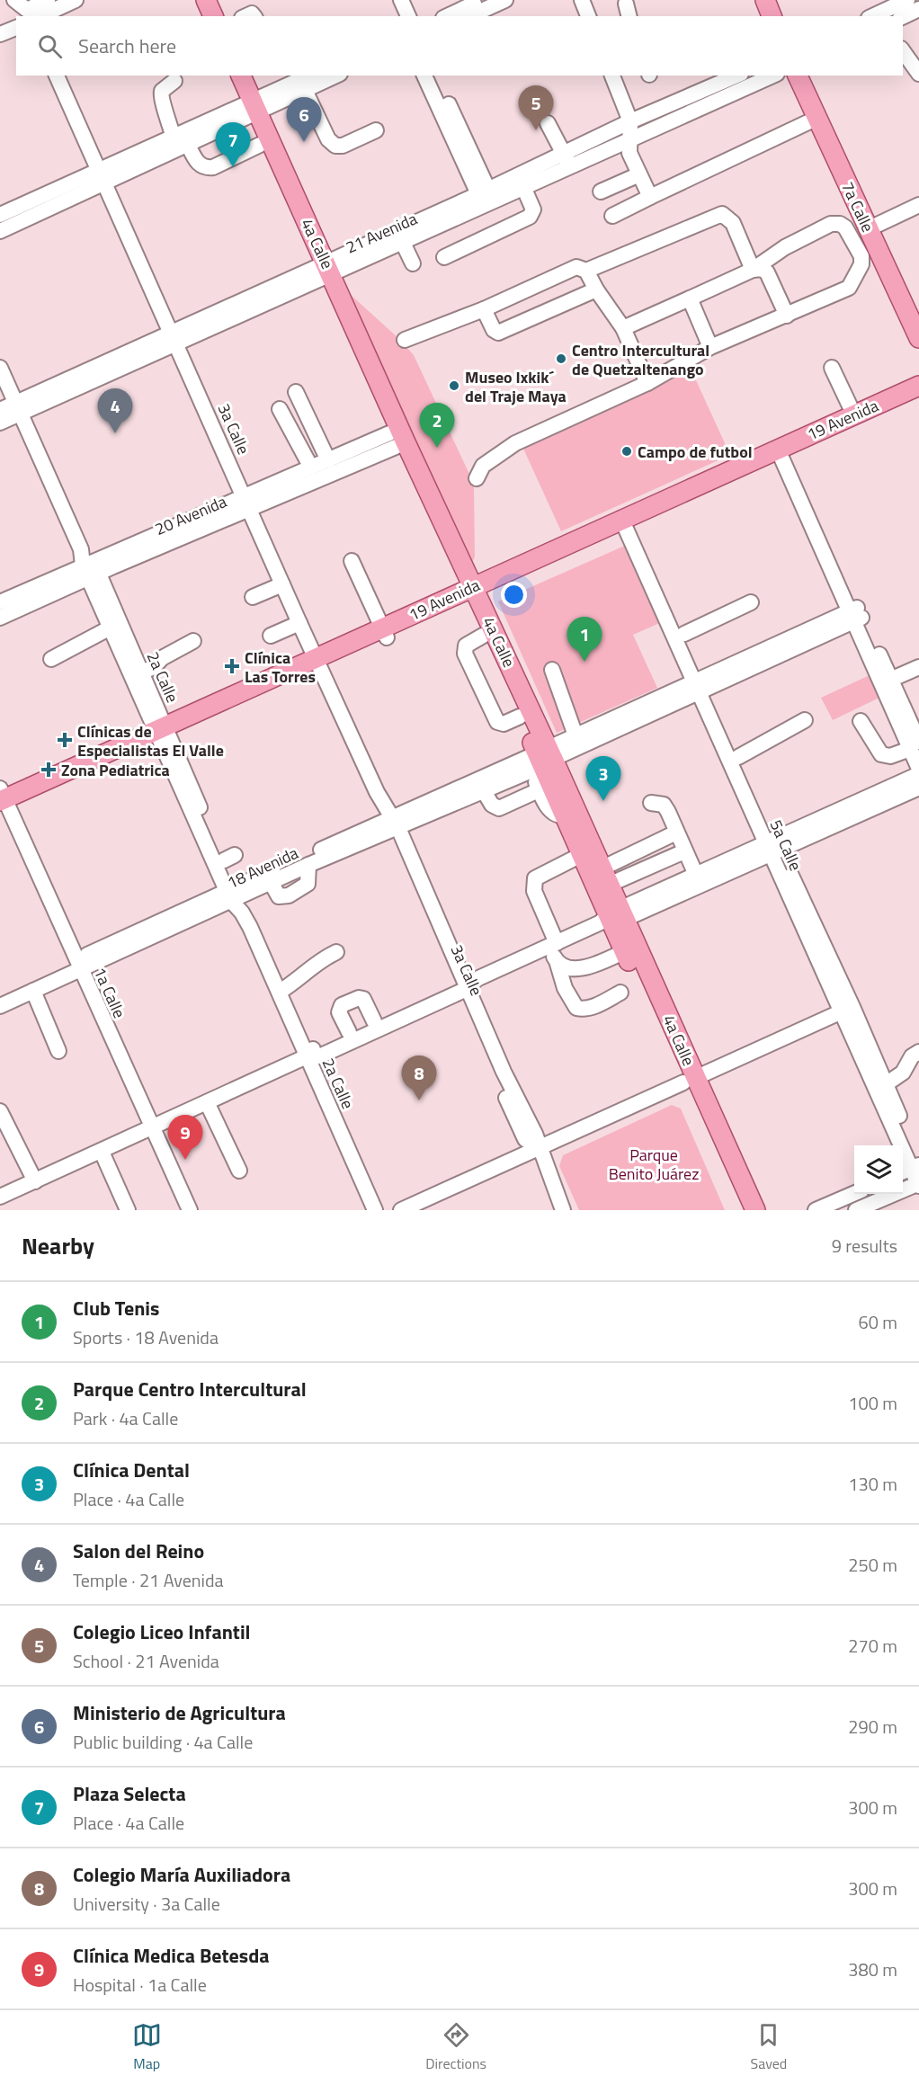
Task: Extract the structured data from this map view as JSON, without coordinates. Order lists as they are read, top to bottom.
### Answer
{
  "streets": {
    "main road": ["7a Calle", "4a Calle", "19 Avenida"],
    "street": [
      "21 Avenida",
      "3a Calle",
      "20 Avenida",
      "2a Calle",
      "5a Calle",
      "18 Avenida",
      "1a Calle"
    ]
  },
  "crossings": [
    ["21 Avenida", "4a Calle"],
    ["21 Avenida", "3a Calle"],
    ["21 Avenida", "2a Calle"],
    ["4a Calle", "19 Avenida"],
    ["4a Calle", "20 Avenida"],
    ["4a Calle", "18 Avenida"],
    ["19 Avenida", "3a Calle"],
    ["19 Avenida", "2a Calle"],
    ["19 Avenida", "5a Calle"],
    ["19 Avenida", "1a Calle"],
    ["3a Calle", "20 Avenida"],
    ["3a Calle", "18 Avenida"],
    ["20 Avenida", "2a Calle"],
    ["2a Calle", "18 Avenida"],
    ["5a Calle", "18 Avenida"],
    ["18 Avenida", "1a Calle"]
  ],
  "parks": ["Parque Benito Juárez"],
  "places": {
    "other": ["Centro Intercultural de Quetzaltenango", "Museo Ixkik´ del Traje Maya", "Campo de futbol"],
    "health": ["Clínica Las Torres", "Clínicas de Especialistas El Valle", "Zona Pediatrica"]
  },
  "page": {
    "search": "Search here",
    "pins": [
      "5",
      "6",
      "7",
      "4",
      "2",
      "1",
      "3",
      "8",
      "9"
    ],
    "heading": ["Nearby", "9 results"],
    "list": [
      {
        "mark": "1",
        "name": "Club Tenis",
        "note": "Sports · 18 Avenida",
        "value": "60 m"
      },
      {
        "mark": "2",
        "name": "Parque Centro Intercultural",
        "note": "Park · 4a Calle",
        "value": "100 m"
      },
      {
        "mark": "3",
        "name": "Clínica Dental",
        "note": "Place · 4a Calle",
        "value": "130 m"
      },
      {
        "mark": "4",
        "name": "Salon del Reino",
        "note": "Temple · 21 Avenida",
        "value": "250 m"
      },
      {
        "mark": "5",
        "name": "Colegio Liceo Infantil",
        "note": "School · 21 Avenida",
        "value": "270 m"
      },
      {
        "mark": "6",
        "name": "Ministerio de Agricultura",
        "note": "Public building · 4a Calle",
        "value": "290 m"
      },
      {
        "mark": "7",
        "name": "Plaza Selecta",
        "note": "Place · 4a Calle",
        "value": "300 m"
      },
      {
        "mark": "8",
        "name": "Colegio María Auxiliadora",
        "note": "University · 3a Calle",
        "value": "300 m"
      },
      {
        "mark": "9",
        "name": "Clínica Medica Betesda",
        "note": "Hospital · 1a Calle",
        "value": "380 m"
      }
    ],
    "nav": ["Map", "Directions", "Saved"]
  }
}
